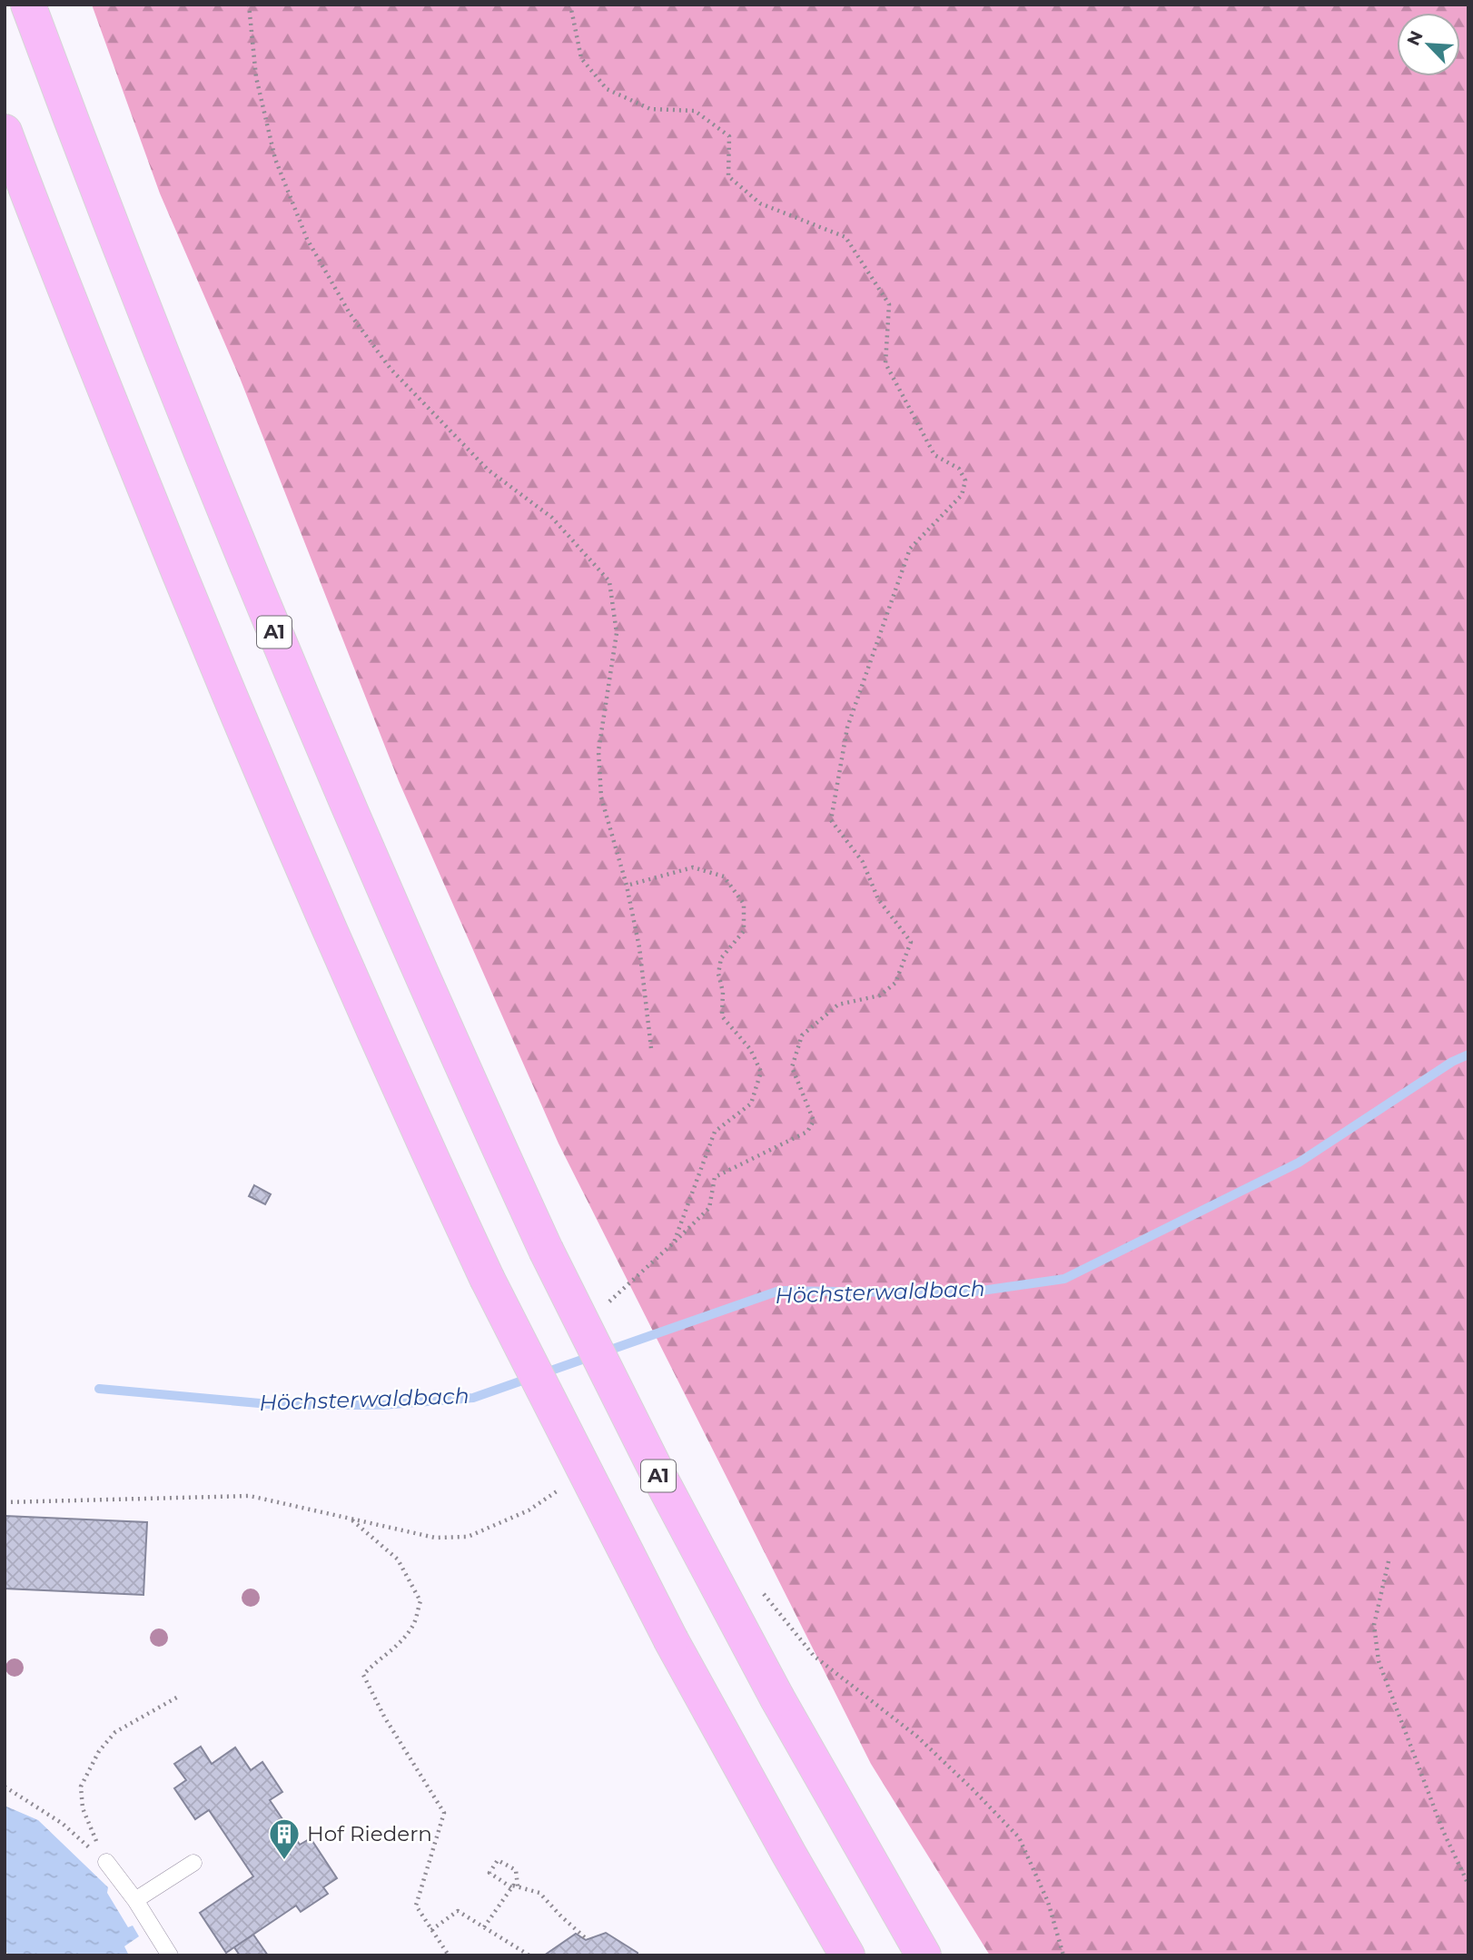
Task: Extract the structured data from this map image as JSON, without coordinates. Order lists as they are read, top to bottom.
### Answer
{
  "streets": {
    "highway": ["A1"]
  },
  "water": ["Höchsterwaldbach"],
  "places": {
    "building": ["Hof Riedern"]
  },
  "north": "top left"
}
